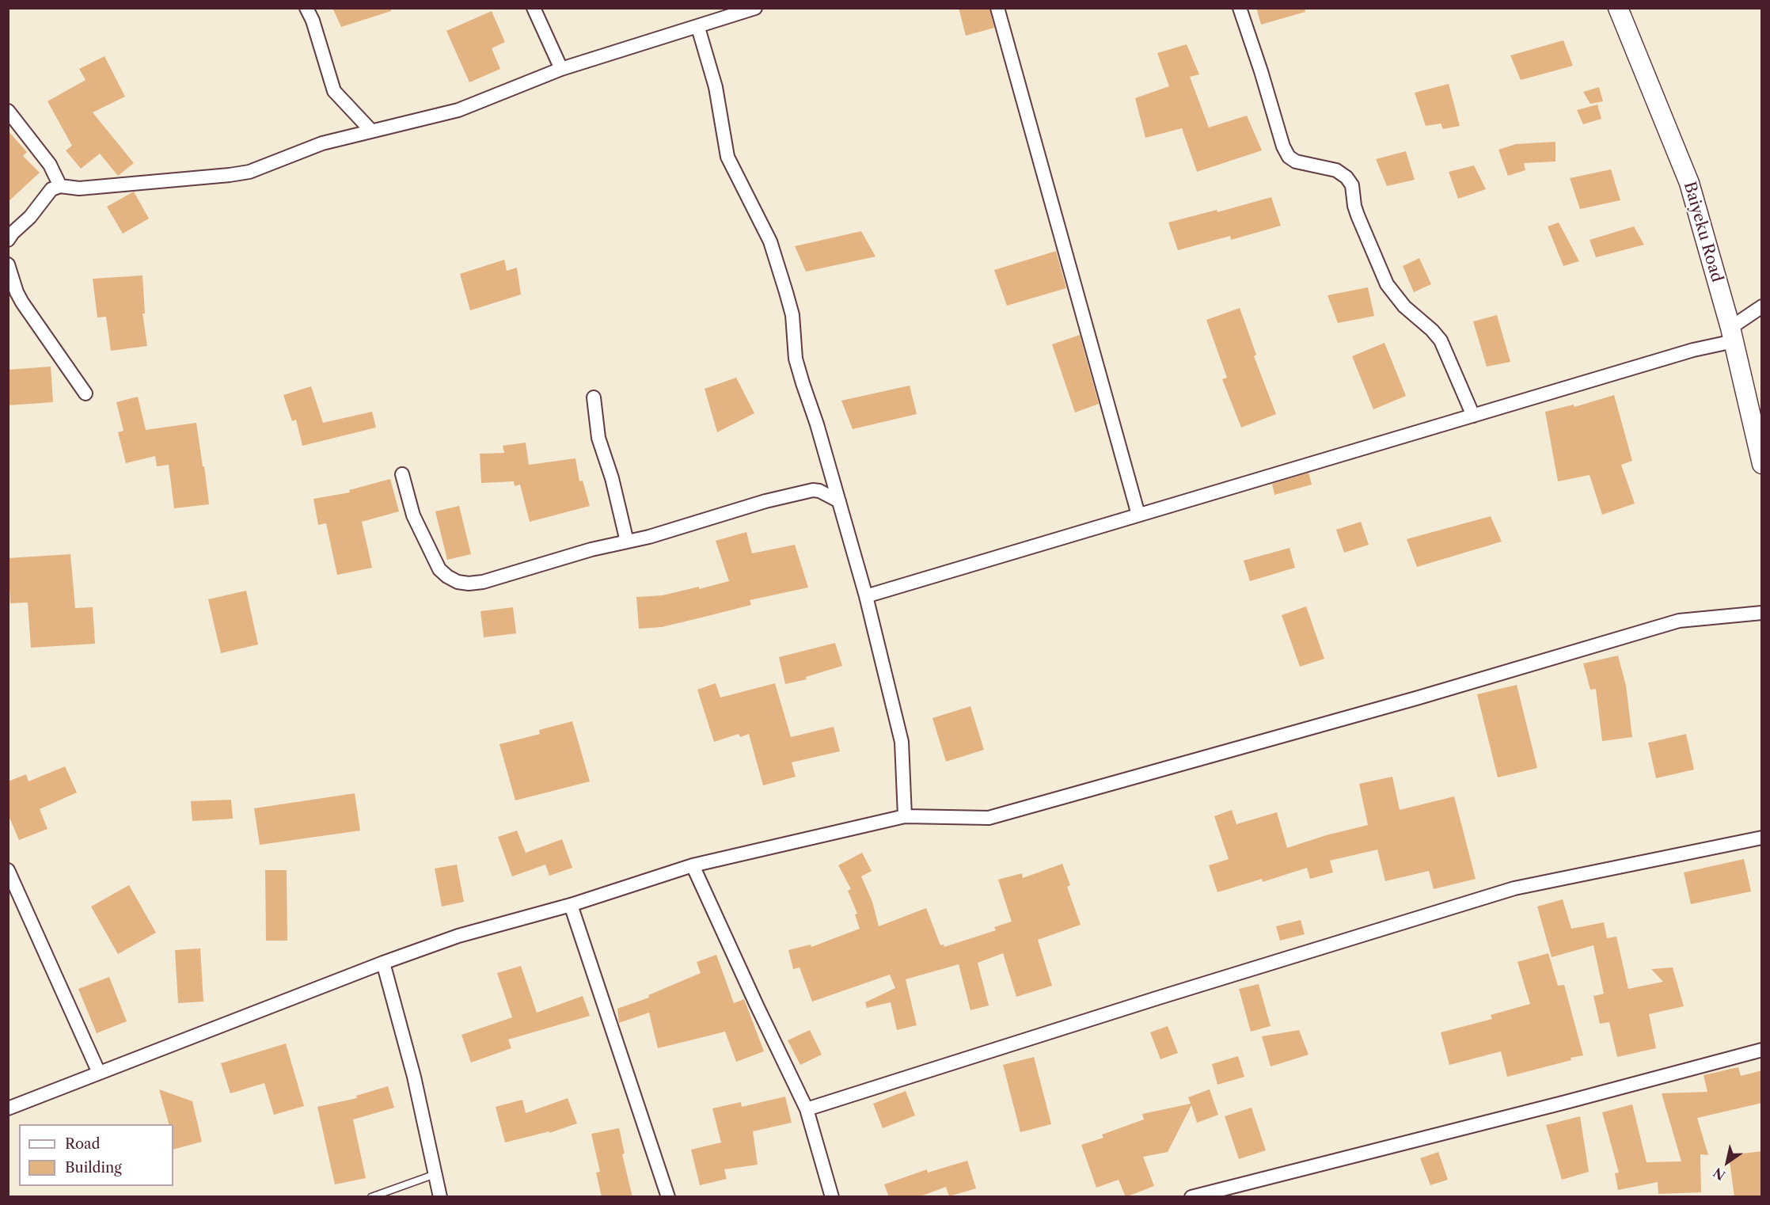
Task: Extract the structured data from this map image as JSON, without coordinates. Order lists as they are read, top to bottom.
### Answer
{
  "streets": {
    "main road": ["Baiyeku Road"]
  },
  "legend": ["Road", "Building"],
  "north": "bottom left"
}
